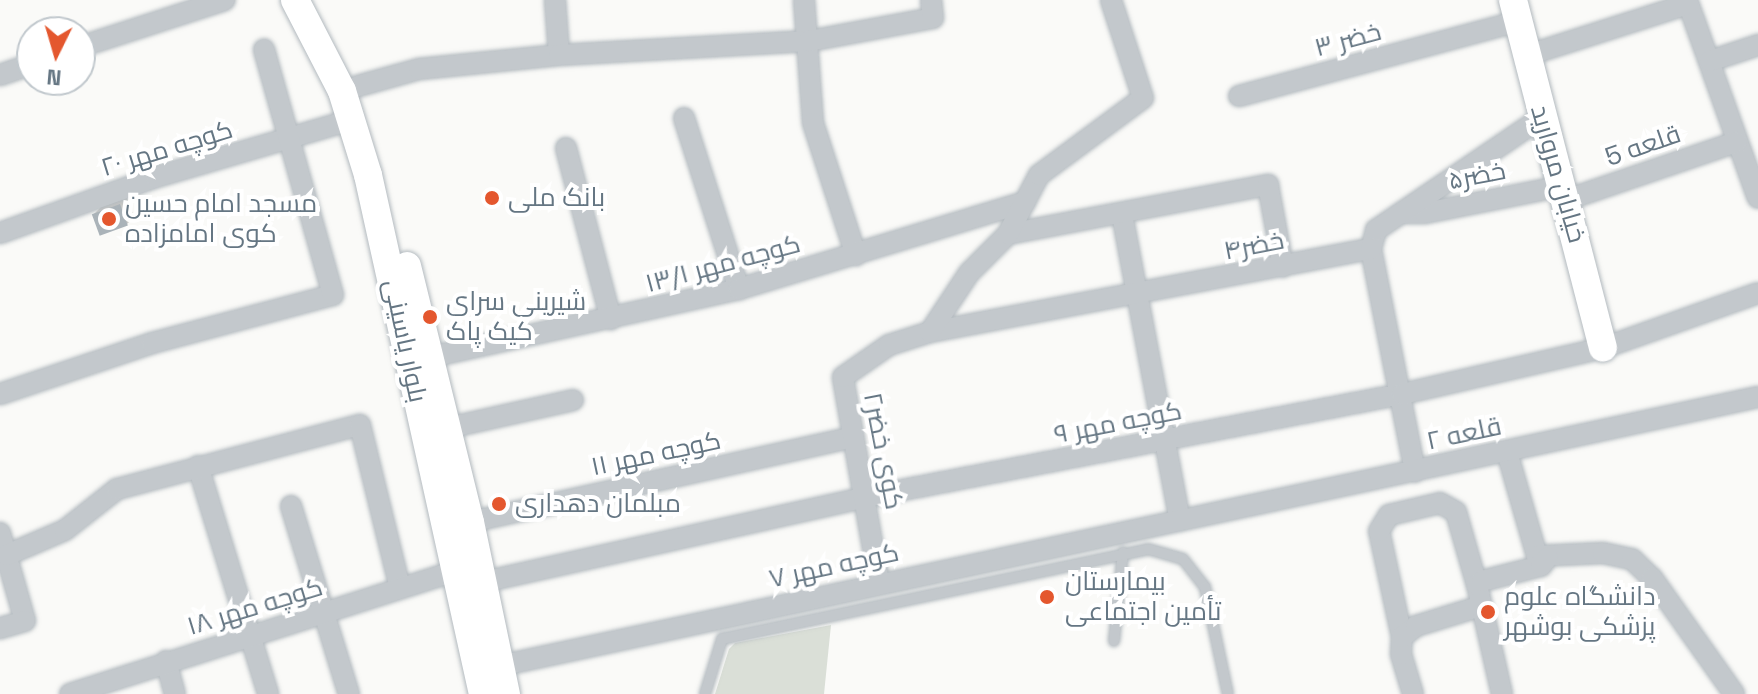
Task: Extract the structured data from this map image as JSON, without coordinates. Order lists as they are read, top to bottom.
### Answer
{
  "streets": {
    "main road": ["خیابان مروارید", "بلوار یاسینی"],
    "street": [
      "خضر ۳",
      "قلعه 5",
      "کوچه مهر ۲۰",
      "خضر۵",
      "خضر۴",
      "کوچه مهر ۱۳/۱",
      "کوچه مهر ۹",
      "قلعه ۲",
      "کوی خضر۲",
      "کوچه مهر ۱۱",
      "کوچه مهر ۷",
      "کوچه مهر ۱۸"
    ]
  },
  "crossings": [
    ["خضر ۳", "خیابان مروارید"],
    ["قلعه 5", "خیابان مروارید"],
    ["قلعه 5", "خضر۵"],
    ["کوچه مهر ۲۰", "بلوار یاسینی"],
    ["خیابان مروارید", "خضر۵"],
    ["خیابان مروارید", "کوچه مهر ۹"],
    ["خضر۴", "کوی خضر۲"],
    ["کوچه مهر ۱۳/۱", "بلوار یاسینی"],
    ["بلوار یاسینی", "کوچه مهر ۹"],
    ["بلوار یاسینی", "کوچه مهر ۱۱"],
    ["بلوار یاسینی", "کوچه مهر ۷"],
    ["بلوار یاسینی", "کوچه مهر ۱۸"],
    ["کوچه مهر ۹", "کوی خضر۲"],
    ["قلعه ۲", "کوچه مهر ۷"],
    ["کوی خضر۲", "کوچه مهر ۱۱"],
    ["کوی خضر۲", "کوچه مهر ۷"]
  ],
  "places": [
    "بانک ملی",
    "مسجد امام حسین کوی امامزاده",
    "شیرینی سرای کیک پاک",
    "مبلمان دهداری",
    "بیمارستان تأمین اجتماعی",
    "دانشگاه علوم پزشکی بوشهر"
  ],
  "north": "bottom"
}
